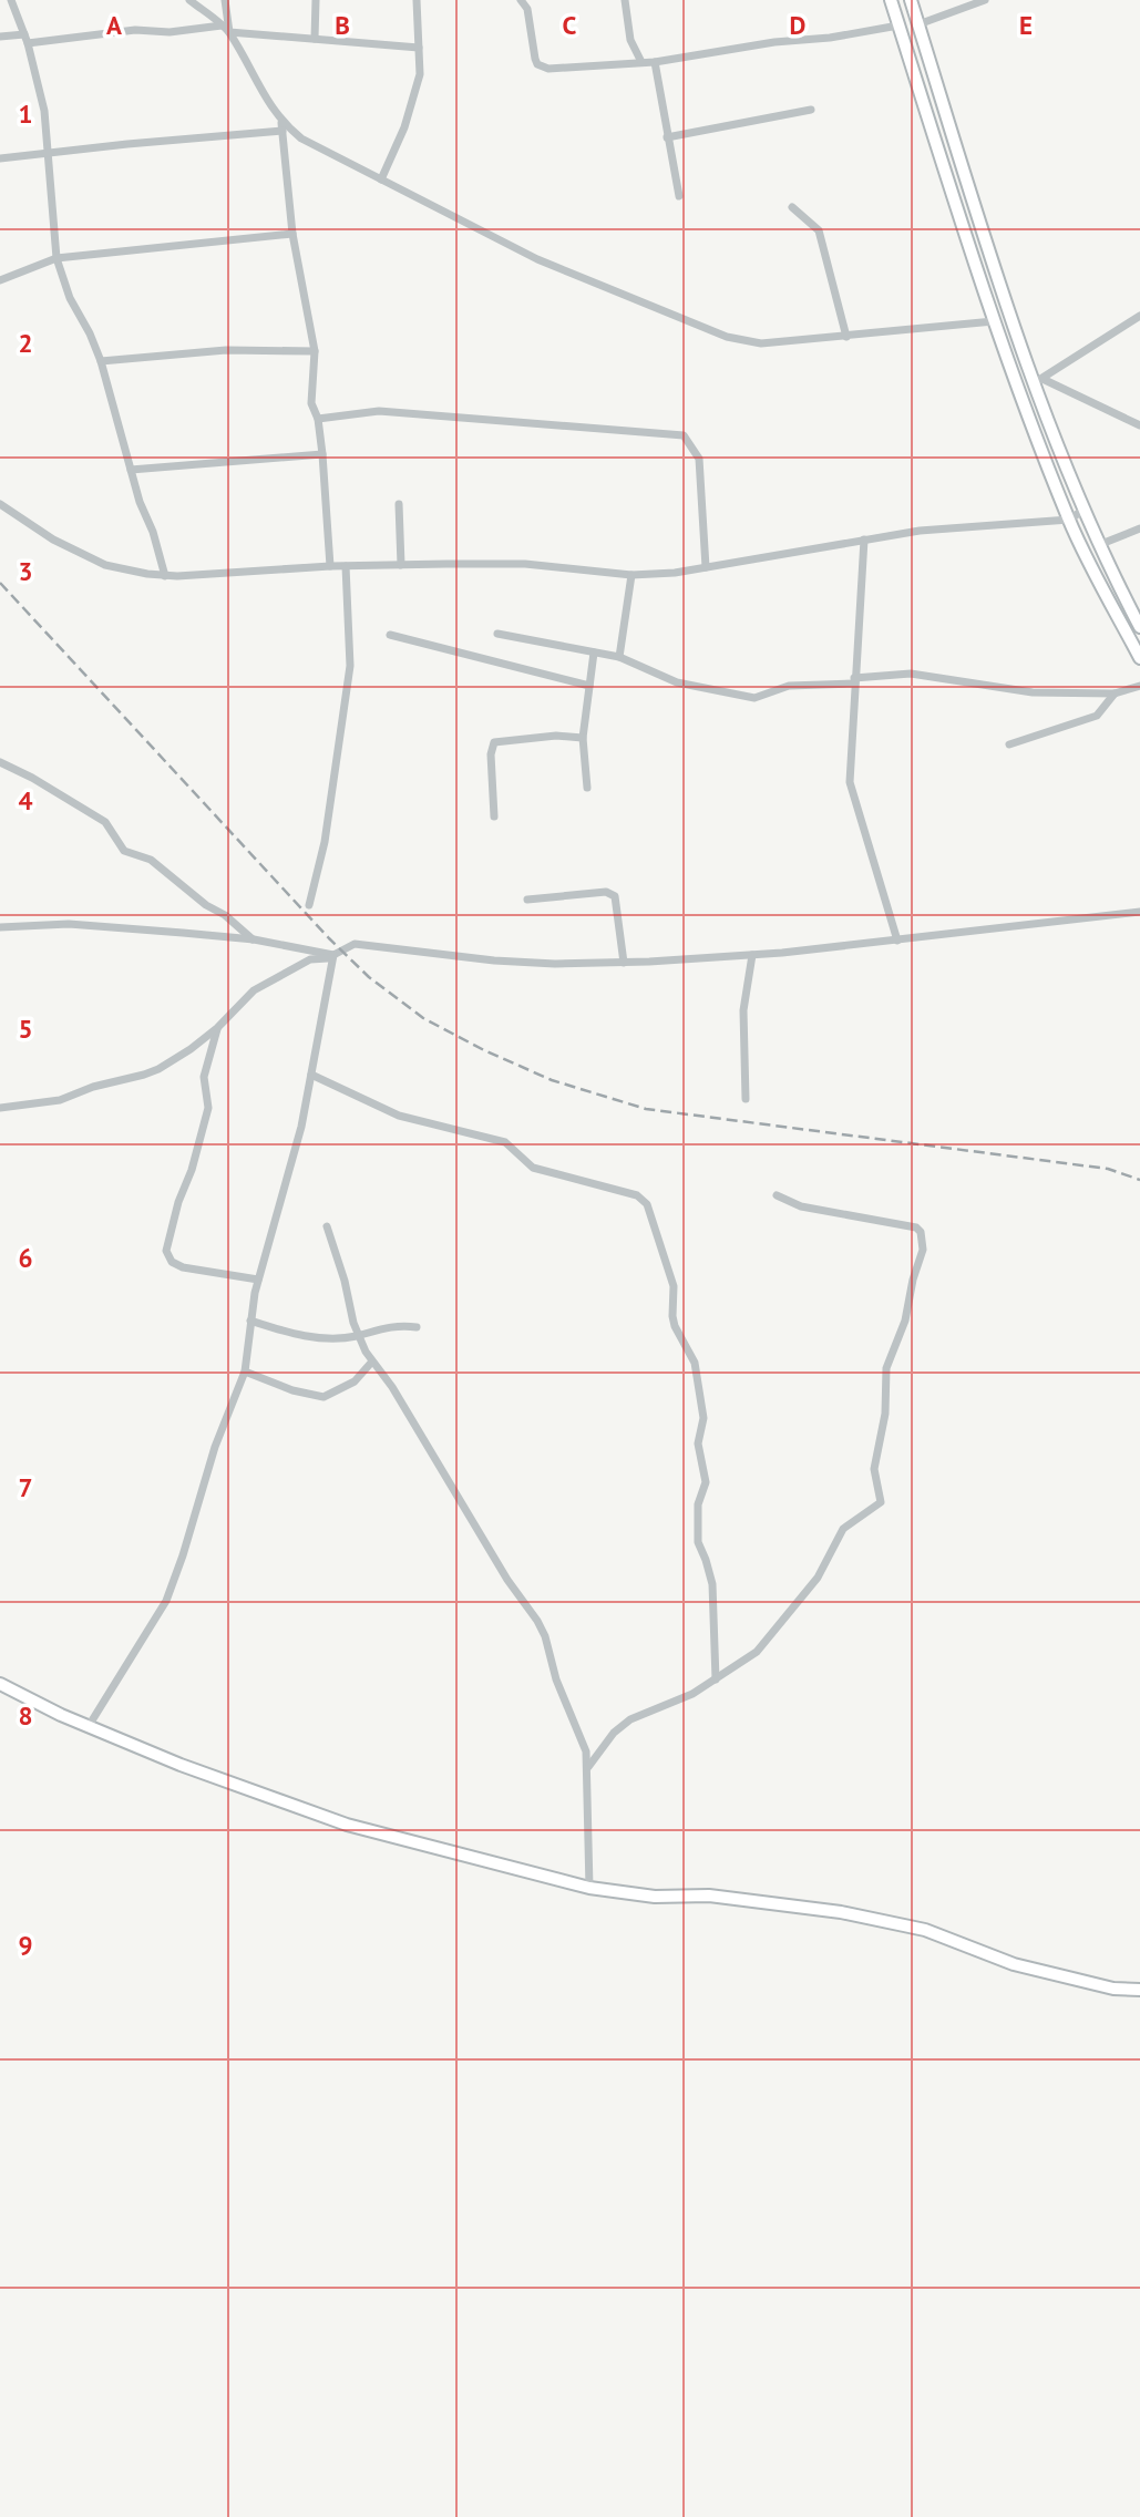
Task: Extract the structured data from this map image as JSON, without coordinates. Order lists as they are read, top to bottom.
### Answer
{
  "grid": {
    "columns": [
      "A",
      "B",
      "C",
      "D",
      "E"
    ],
    "rows": [
      "1",
      "2",
      "3",
      "4",
      "5",
      "6",
      "7",
      "8",
      "9"
    ]
  }
}
